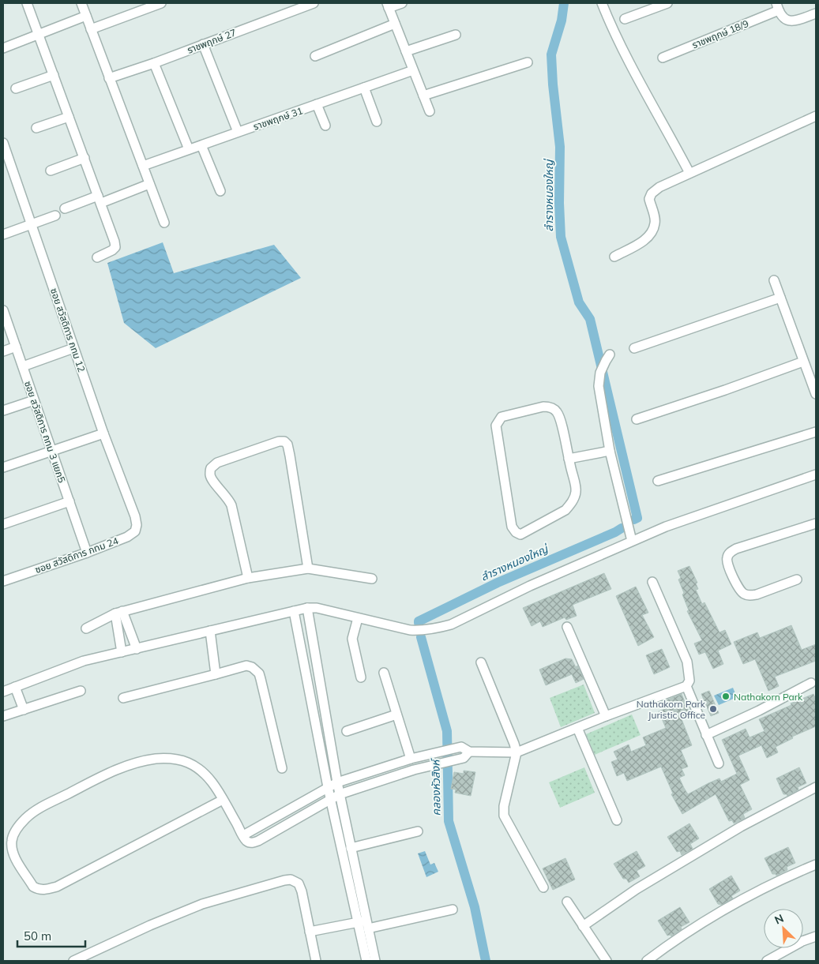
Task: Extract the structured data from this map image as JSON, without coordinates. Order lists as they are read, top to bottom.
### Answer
{
  "streets": {
    "street": [
      "ราชพฤกษ์ 18/9",
      "ราชพฤกษ์ 27",
      "ราชพฤกษ์ 31",
      "ซอย สวัสดิการ กทม 12",
      "ซอย สวัสดิการ กทม 3 แยก5",
      "ซอย สวัสดิการ กทม 24"
    ]
  },
  "crossings": [
    ["ซอย สวัสดิการ กทม 12", "ซอย สวัสดิการ กทม 24"],
    ["ซอย สวัสดิการ กทม 3 แยก5", "ซอย สวัสดิการ กทม 24"]
  ],
  "water": ["ลำรางหนองใหญ่", "คลองหัวสิงห์"],
  "places": ["Nathakorn Park", "Nathakorn Park Juristic Office"],
  "scale_bar": "50 m",
  "north": "top left"
}
